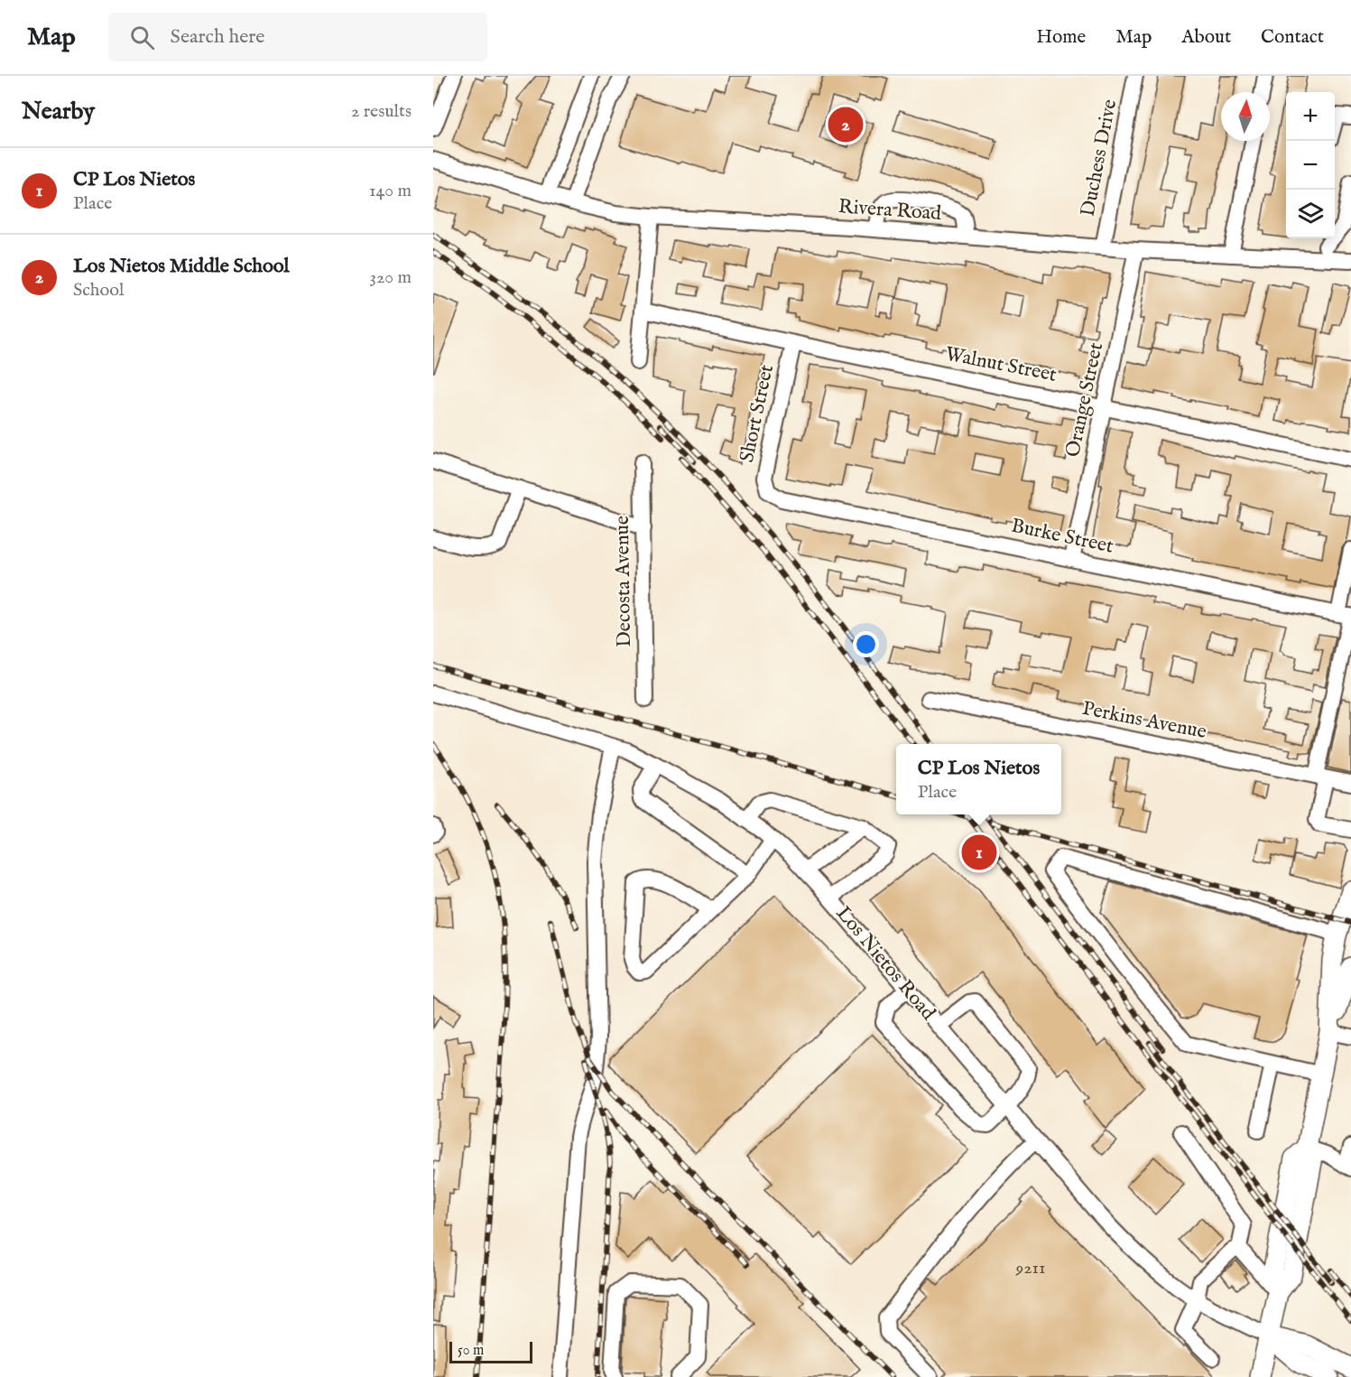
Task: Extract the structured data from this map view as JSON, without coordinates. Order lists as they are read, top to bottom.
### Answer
{
  "streets": {
    "main road": ["Los Nietos Road"],
    "street": [
      "Duchess Drive",
      "Rivera Road",
      "Walnut Street",
      "Orange Street",
      "Short Street",
      "Burke Street",
      "Decosta Avenue",
      "Perkins Avenue"
    ]
  },
  "crossings": [
    ["Duchess Drive", "Rivera Road"],
    ["Rivera Road", "Orange Street"],
    ["Walnut Street", "Orange Street"],
    ["Walnut Street", "Short Street"],
    ["Orange Street", "Burke Street"],
    ["Short Street", "Burke Street"]
  ],
  "house_numbers": ["9211"],
  "scale_bar": "50 m",
  "north": "top",
  "page": {
    "header": "Map",
    "search": "Search here",
    "nav": [
      "Home",
      "Map",
      "About",
      "Contact"
    ],
    "heading": ["Nearby", "2 results"],
    "map_buttons": ["+", "−"],
    "pins": ["2", "1"],
    "list": [
      {
        "mark": "1",
        "name": "CP Los Nietos",
        "note": "Place",
        "value": "140 m"
      },
      {
        "mark": "2",
        "name": "Los Nietos Middle School",
        "note": "School",
        "value": "320 m"
      }
    ],
    "popup": ["CP Los Nietos", "Place"],
    "scale": "50 m"
  }
}
